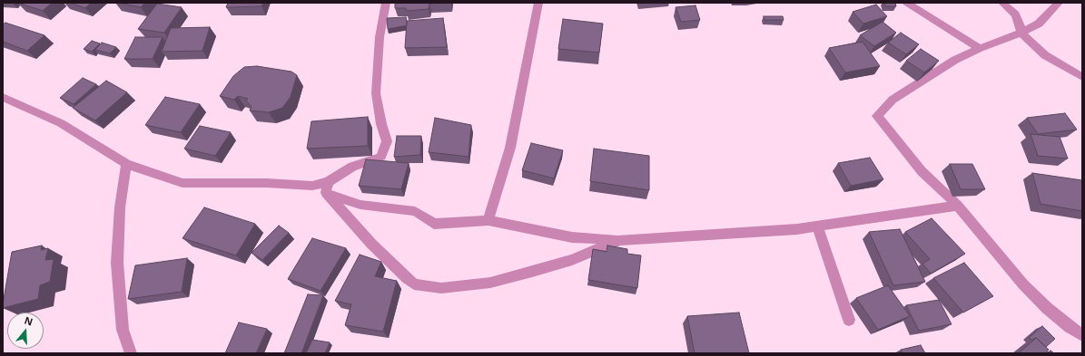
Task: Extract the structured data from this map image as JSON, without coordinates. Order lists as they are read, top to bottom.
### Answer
{
  "north": "top"
}
